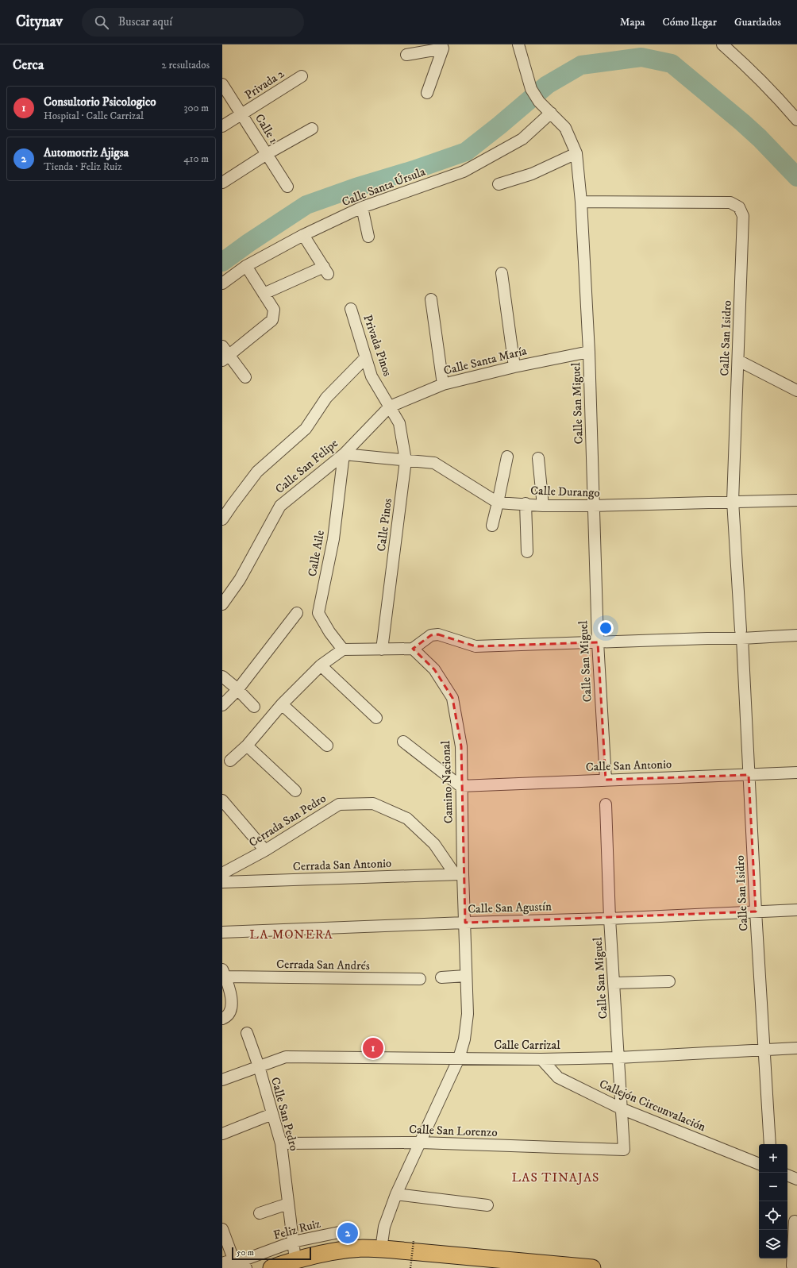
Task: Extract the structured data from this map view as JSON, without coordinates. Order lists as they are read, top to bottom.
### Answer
{
  "streets": {
    "street": [
      "Privada 2",
      "Calle 1",
      "Calle Santa Úrsula",
      "Calle San Isidro",
      "Privada Pinos",
      "Calle Santa María",
      "Calle San Miguel",
      "Calle San Felipe",
      "Calle Durango",
      "Calle Pinos",
      "Calle Aile",
      "Calle San Antonio",
      "Camino Nacional",
      "Cerrada San Pedro",
      "Cerrada San Antonio",
      "Calle San Agustín",
      "Cerrada San Andrés",
      "Calle Carrizal",
      "Callejón Circunvalación",
      "Calle San Pedro",
      "Calle San Lorenzo",
      "Feliz Ruiz"
    ]
  },
  "crossings": [
    ["Privada 2", "Calle 1"],
    ["Calle Santa Úrsula", "Calle San Miguel"],
    ["Calle San Isidro", "Calle San Miguel"],
    ["Calle San Isidro", "Calle Durango"],
    ["Calle San Isidro", "Calle San Antonio"],
    ["Calle San Isidro", "Calle San Agustín"],
    ["Calle San Isidro", "Calle Carrizal"],
    ["Privada Pinos", "Calle Santa María"],
    ["Privada Pinos", "Calle San Felipe"],
    ["Privada Pinos", "Calle Pinos"],
    ["Calle Santa María", "Calle San Miguel"],
    ["Calle Santa María", "Calle San Felipe"],
    ["Calle Santa María", "Calle Pinos"],
    ["Calle San Miguel", "Calle Durango"],
    ["Calle San Miguel", "Calle San Antonio"],
    ["Calle San Miguel", "Calle San Agustín"],
    ["Calle San Miguel", "Calle Carrizal"],
    ["Calle San Miguel", "Callejón Circunvalación"],
    ["Calle San Miguel", "Calle San Lorenzo"],
    ["Calle San Felipe", "Calle Pinos"],
    ["Calle San Felipe", "Calle Aile"],
    ["Calle San Antonio", "Camino Nacional"],
    ["Camino Nacional", "Cerrada San Pedro"],
    ["Camino Nacional", "Cerrada San Antonio"],
    ["Camino Nacional", "Calle San Agustín"],
    ["Camino Nacional", "Calle Carrizal"],
    ["Camino Nacional", "Calle San Lorenzo"],
    ["Cerrada San Pedro", "Cerrada San Antonio"],
    ["Calle Carrizal", "Callejón Circunvalación"],
    ["Calle Carrizal", "Calle San Pedro"],
    ["Calle San Pedro", "Calle San Lorenzo"],
    ["Calle San Pedro", "Feliz Ruiz"]
  ],
  "districts": ["LA MONERA", "LAS TINAJAS"],
  "scale_bar": "50 m",
  "page": {
    "header": "Citynav",
    "search": "Buscar aquí",
    "nav": ["Mapa", "Cómo llegar", "Guardados"],
    "heading": ["Cerca", "2 resultados"],
    "list": [
      {
        "mark": "1",
        "name": "Consultorio Psicologico",
        "note": "Hospital · Calle Carrizal",
        "value": "300 m"
      },
      {
        "mark": "2",
        "name": "Automotriz Ajigsa",
        "note": "Tienda · Feliz Ruiz",
        "value": "410 m"
      }
    ],
    "pins": ["1", "2"],
    "map_buttons": ["+", "−"],
    "scale": "50 m"
  }
}
